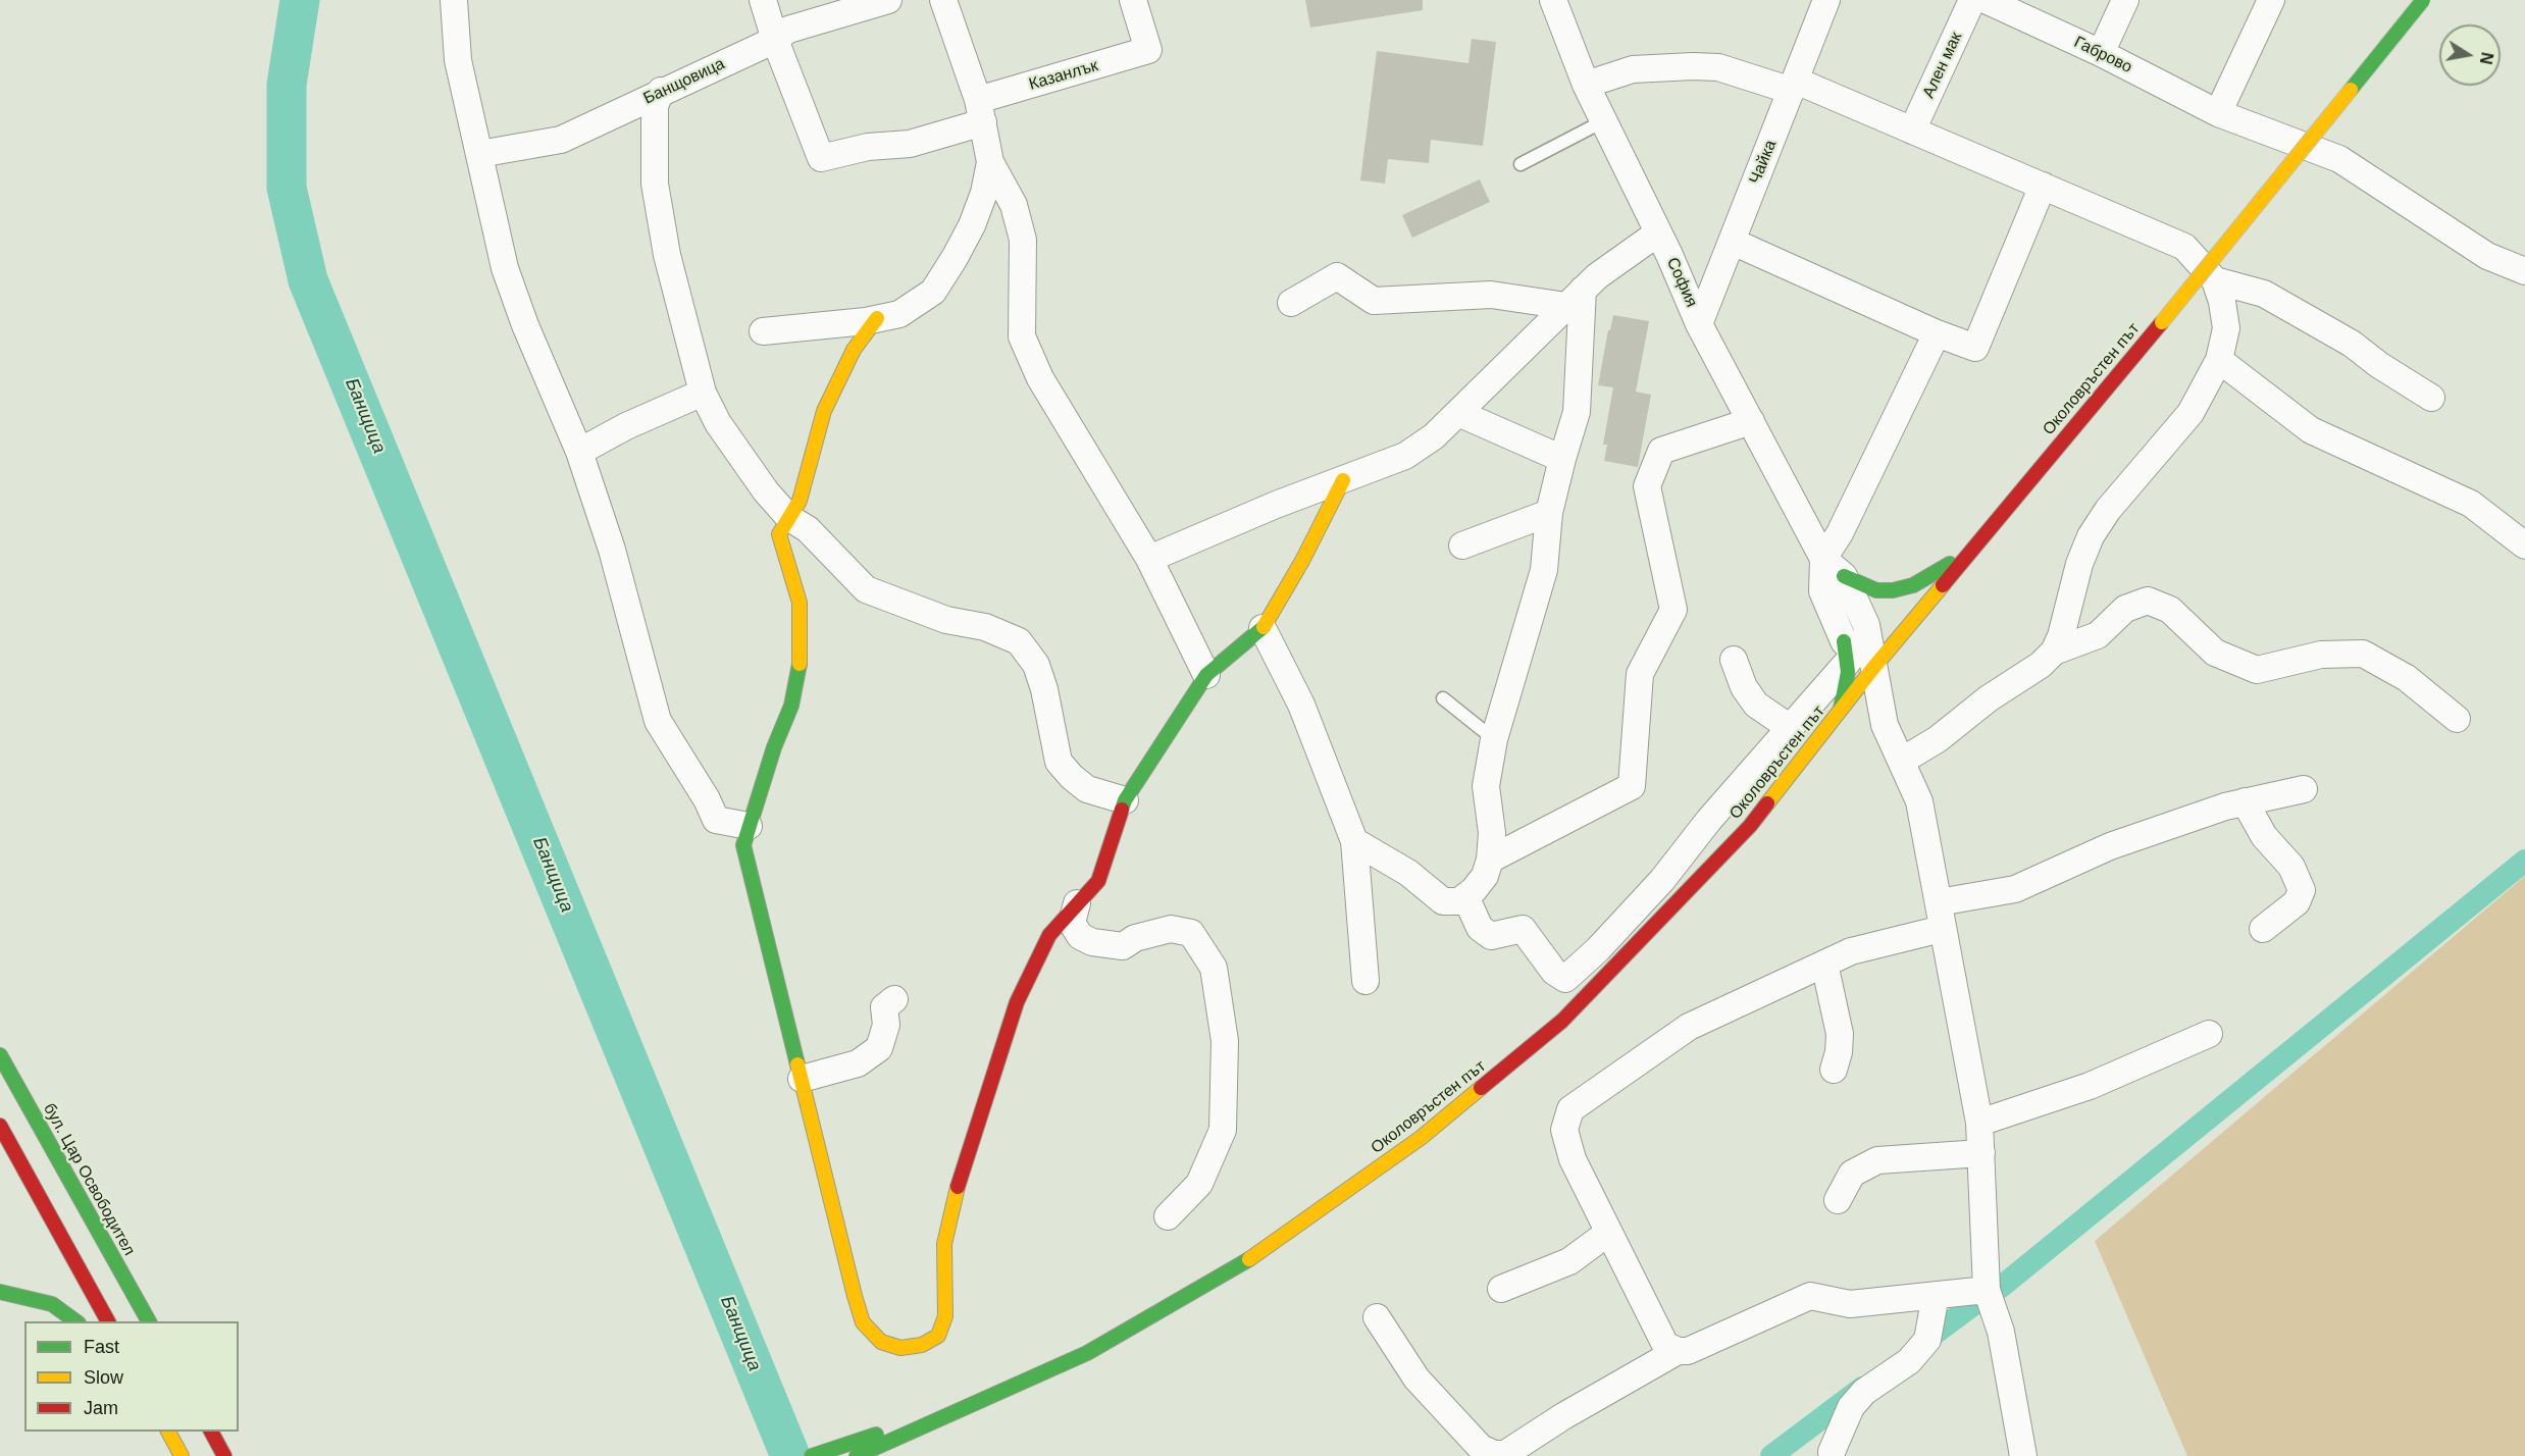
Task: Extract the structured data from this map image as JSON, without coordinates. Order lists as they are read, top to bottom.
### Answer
{
  "streets": {
    "main road": ["Околовръстен път", "бул. Цар Освободител"],
    "street": [
      "Габрово",
      "Ален мак",
      "Казанлък",
      "Банщовица",
      "Чайка",
      "София"
    ]
  },
  "crossings": [
    ["Казанлък", "Банщовица"],
    ["Чайка", "София"]
  ],
  "water": ["Банщица"],
  "legend": ["Fast", "Slow", "Jam"],
  "north": "right"
}
